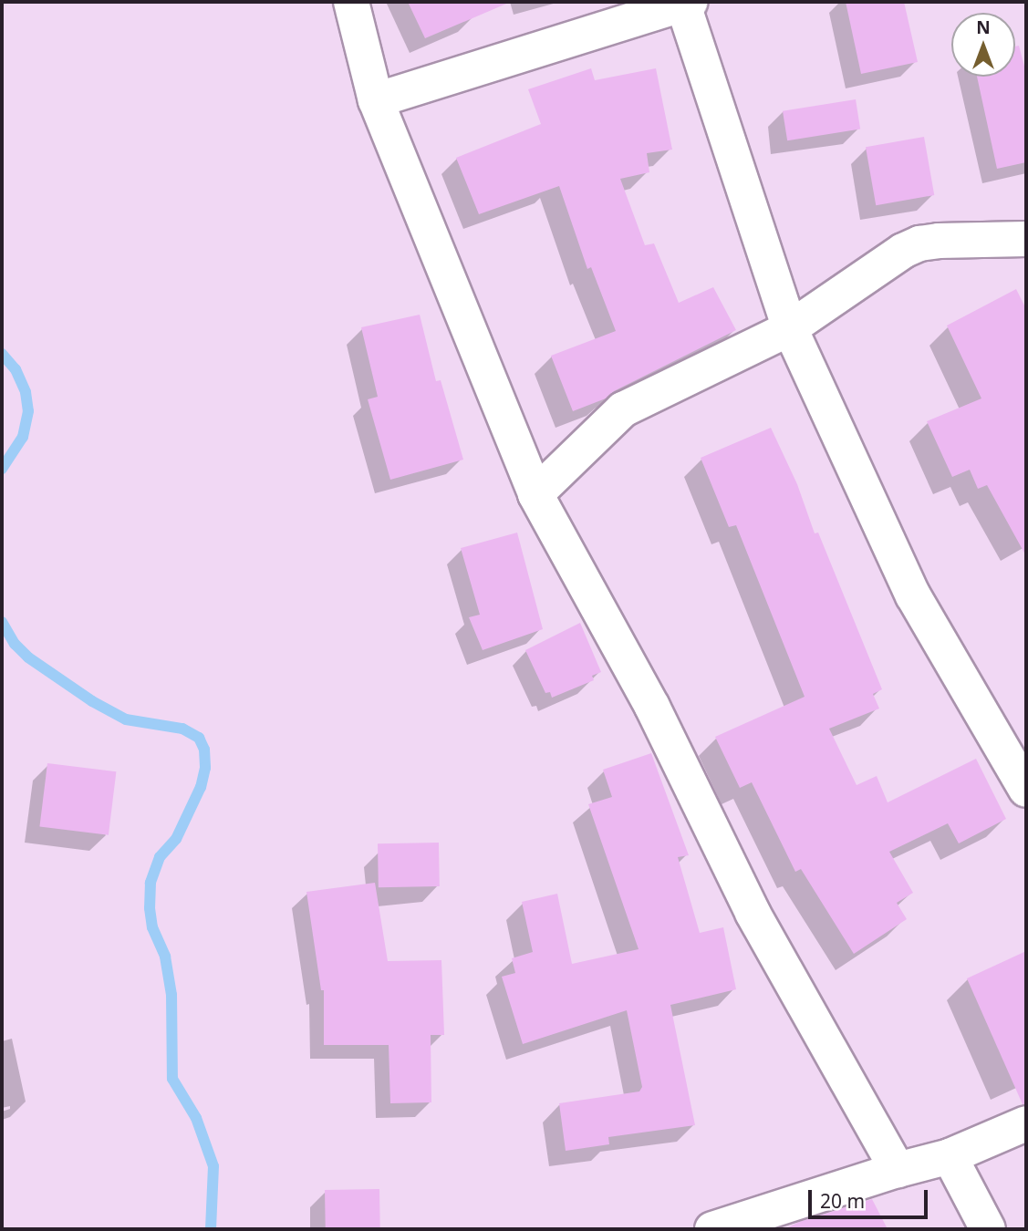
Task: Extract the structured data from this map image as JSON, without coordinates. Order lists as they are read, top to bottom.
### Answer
{
  "scale_bar": "20 m",
  "north": "top"
}
